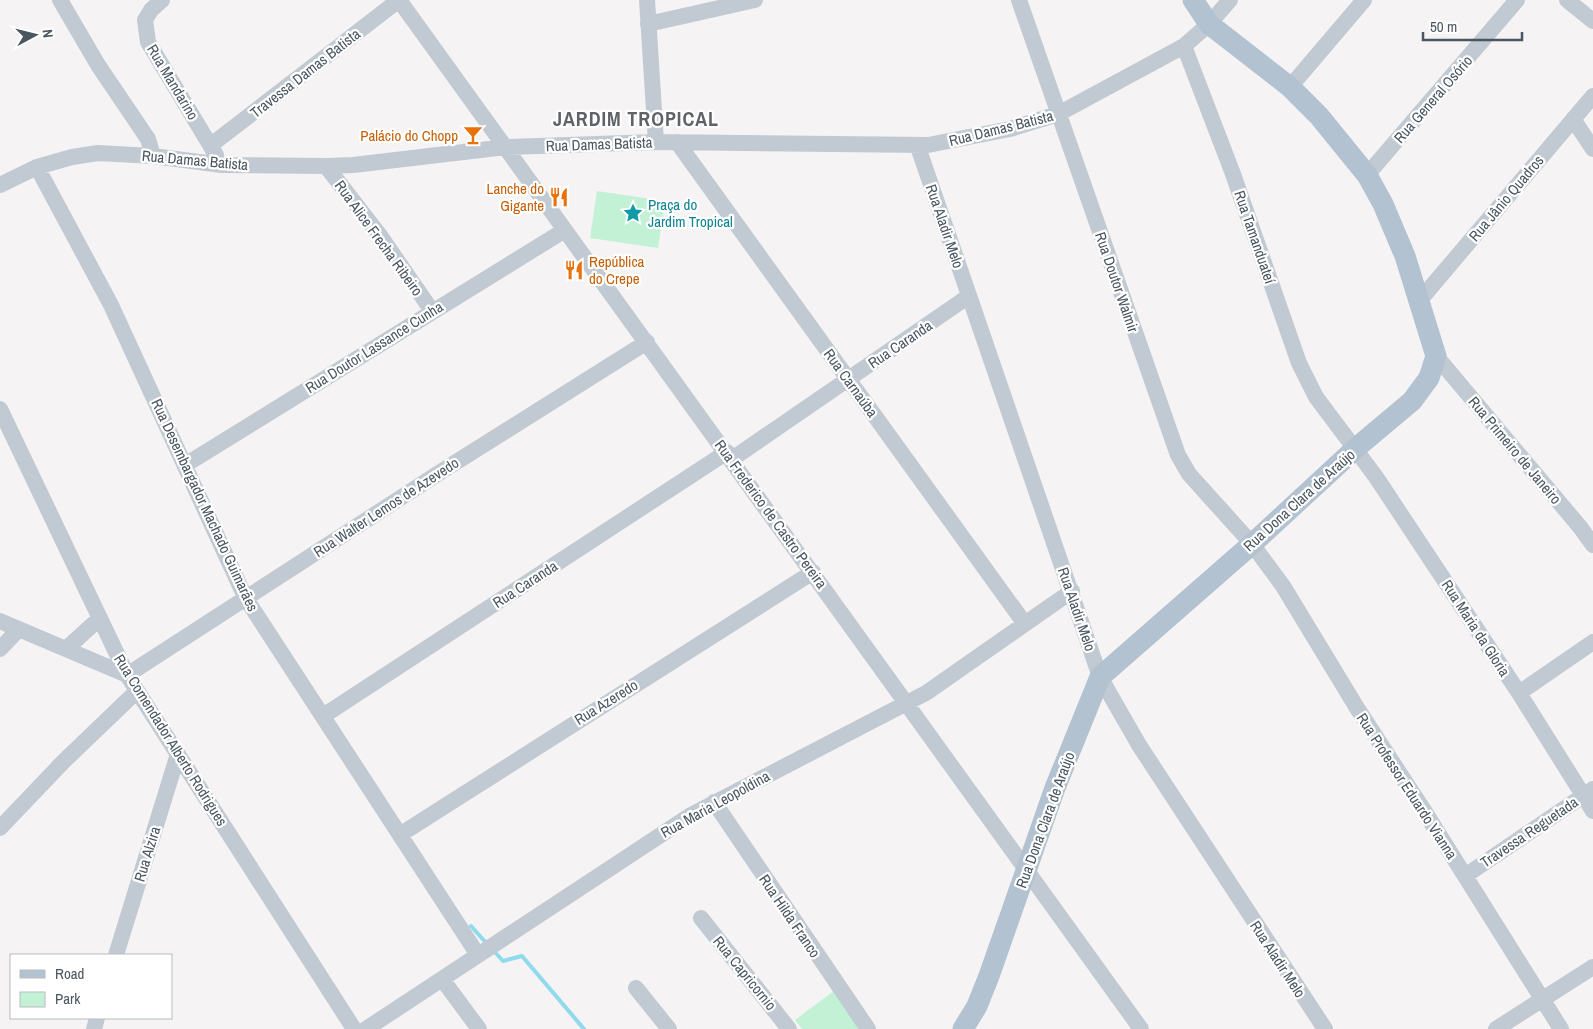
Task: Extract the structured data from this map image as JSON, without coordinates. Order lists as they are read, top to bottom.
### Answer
{
  "streets": {
    "main road": ["Rua Dona Clara de Araújo"],
    "street": [
      "Travessa Damas Batista",
      "Rua Mandarino",
      "Rua General Osório",
      "Rua Damas Batista",
      "Rua Jânio Quadros",
      "Rua Aladir Melo",
      "Rua Tamanduateí",
      "Rua Alice Frecha Ribeiro",
      "Rua Doutor Walmir",
      "Rua Caranda",
      "Rua Doutor Lassance Cunha",
      "Rua Carnaúba",
      "Rua Primeiro de Janeiro",
      "Rua Desembargador Machado Guimarães",
      "Rua Walter Lemos de Azevedo",
      "Rua Frederico de Castro Pereira",
      "Rua Maria da Gloria",
      "Rua Azeredo",
      "Rua Comendador Alberto Rodrigues",
      "Rua Professor Eduardo Vianna",
      "Rua Maria Leopoldina",
      "Travessa Reguetada",
      "Rua Alzira",
      "Rua Hilda Franco",
      "Rua Capricornio"
    ]
  },
  "crossings": [
    ["Travessa Damas Batista", "Rua Mandarino"],
    ["Travessa Damas Batista", "Rua Frederico de Castro Pereira"],
    ["Rua Mandarino", "Rua Damas Batista"],
    ["Rua Damas Batista", "Rua Aladir Melo"],
    ["Rua Damas Batista", "Rua Tamanduateí"],
    ["Rua Damas Batista", "Rua Alice Frecha Ribeiro"],
    ["Rua Damas Batista", "Rua Doutor Walmir"],
    ["Rua Damas Batista", "Rua Carnaúba"],
    ["Rua Damas Batista", "Rua Desembargador Machado Guimarães"],
    ["Rua Damas Batista", "Rua Frederico de Castro Pereira"],
    ["Rua Aladir Melo", "Rua Caranda"],
    ["Rua Aladir Melo", "Rua Dona Clara de Araújo"],
    ["Rua Aladir Melo", "Rua Maria Leopoldina"],
    ["Rua Tamanduateí", "Rua Dona Clara de Araújo"],
    ["Rua Tamanduateí", "Rua Maria da Gloria"],
    ["Rua Alice Frecha Ribeiro", "Rua Doutor Lassance Cunha"],
    ["Rua Doutor Walmir", "Rua Dona Clara de Araújo"],
    ["Rua Doutor Walmir", "Rua Professor Eduardo Vianna"],
    ["Rua Caranda", "Rua Carnaúba"],
    ["Rua Caranda", "Rua Desembargador Machado Guimarães"],
    ["Rua Caranda", "Rua Frederico de Castro Pereira"],
    ["Rua Doutor Lassance Cunha", "Rua Desembargador Machado Guimarães"],
    ["Rua Doutor Lassance Cunha", "Rua Frederico de Castro Pereira"],
    ["Rua Carnaúba", "Rua Maria Leopoldina"],
    ["Rua Primeiro de Janeiro", "Rua Dona Clara de Araújo"],
    ["Rua Dona Clara de Araújo", "Rua Frederico de Castro Pereira"],
    ["Rua Dona Clara de Araújo", "Rua Maria da Gloria"],
    ["Rua Dona Clara de Araújo", "Rua Professor Eduardo Vianna"],
    ["Rua Desembargador Machado Guimarães", "Rua Walter Lemos de Azevedo"],
    ["Rua Desembargador Machado Guimarães", "Rua Azeredo"],
    ["Rua Desembargador Machado Guimarães", "Rua Maria Leopoldina"],
    ["Rua Walter Lemos de Azevedo", "Rua Frederico de Castro Pereira"],
    ["Rua Walter Lemos de Azevedo", "Rua Comendador Alberto Rodrigues"],
    ["Rua Frederico de Castro Pereira", "Rua Azeredo"],
    ["Rua Frederico de Castro Pereira", "Rua Maria Leopoldina"],
    ["Rua Maria da Gloria", "Travessa Reguetada"],
    ["Rua Comendador Alberto Rodrigues", "Rua Alzira"],
    ["Rua Professor Eduardo Vianna", "Travessa Reguetada"],
    ["Rua Maria Leopoldina", "Rua Hilda Franco"]
  ],
  "districts": ["JARDIM TROPICAL"],
  "places": {
    "bar": ["Palácio do Chopp"],
    "restaurant": ["Lanche do Gigante", "República do Crepe"],
    "place": ["Praça do Jardim Tropical"]
  },
  "legend": ["Road", "Park"],
  "scale_bar": "50 m",
  "north": "right"
}
